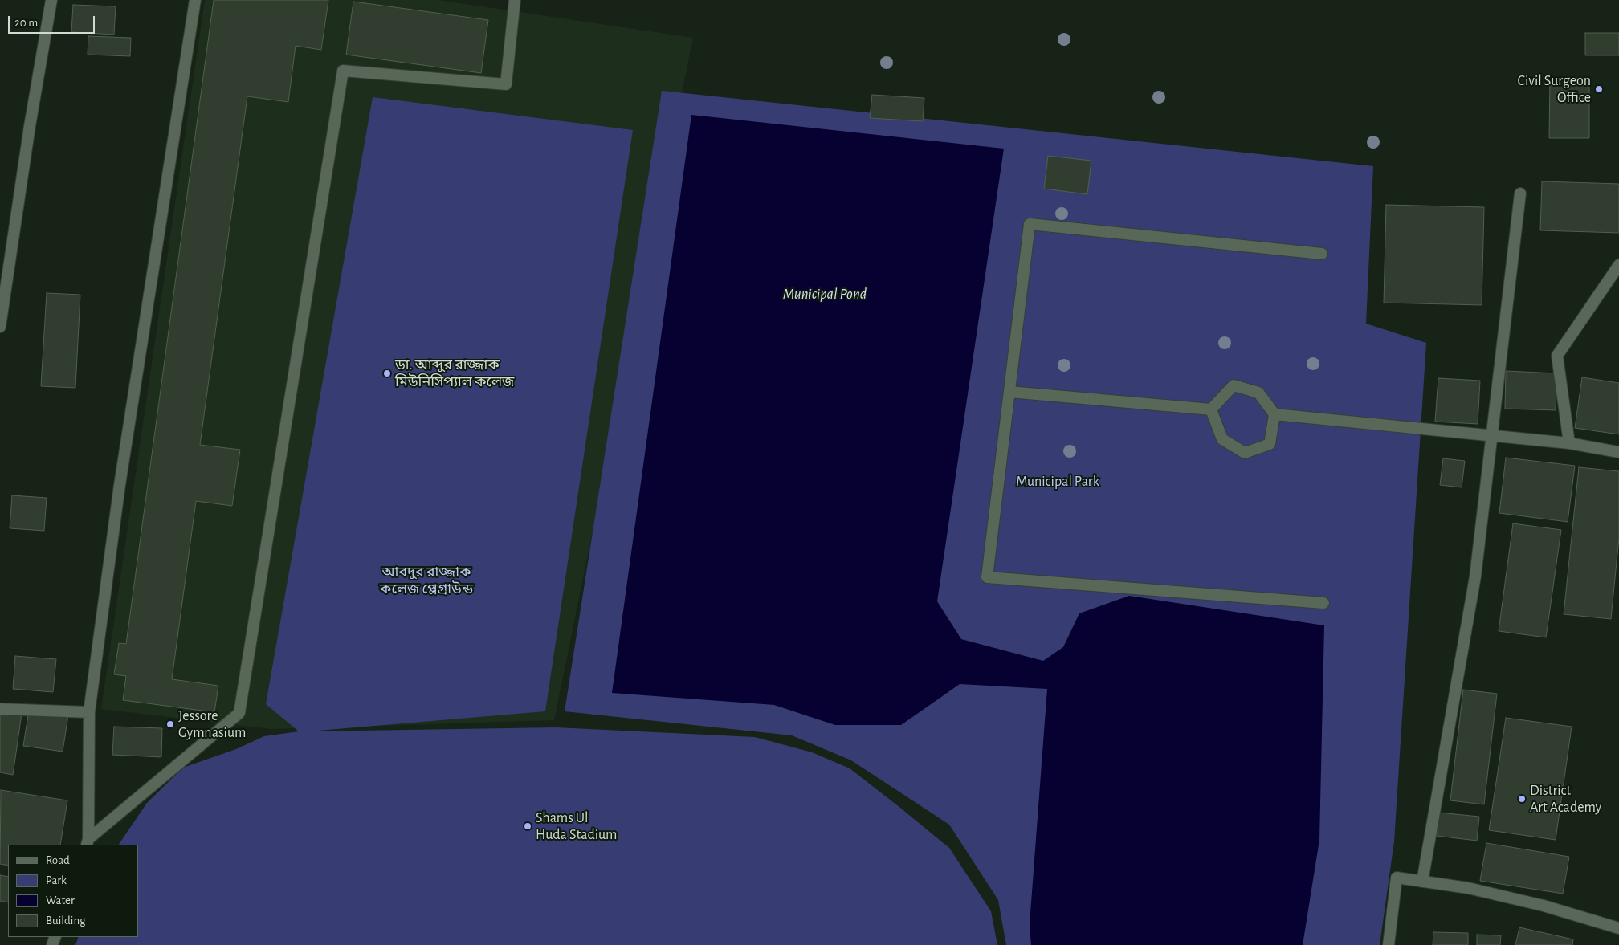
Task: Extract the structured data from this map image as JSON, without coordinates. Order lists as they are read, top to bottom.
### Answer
{
  "water": ["Municipal Pond"],
  "parks": ["Municipal Park", "আবদুর রাজ্জাক কলেজ প্লেগ্রাউন্ড"],
  "places": [
    "Civil Surgeon Office",
    "ডা. আব্দুর রাজ্জাক মিউনিসিপ্যাল কলেজ",
    "Jessore Gymnasium",
    "District Art Academy",
    "Shams Ul Huda Stadium"
  ],
  "legend": [
    "Road",
    "Park",
    "Water",
    "Building"
  ],
  "scale_bar": "20 m"
}
